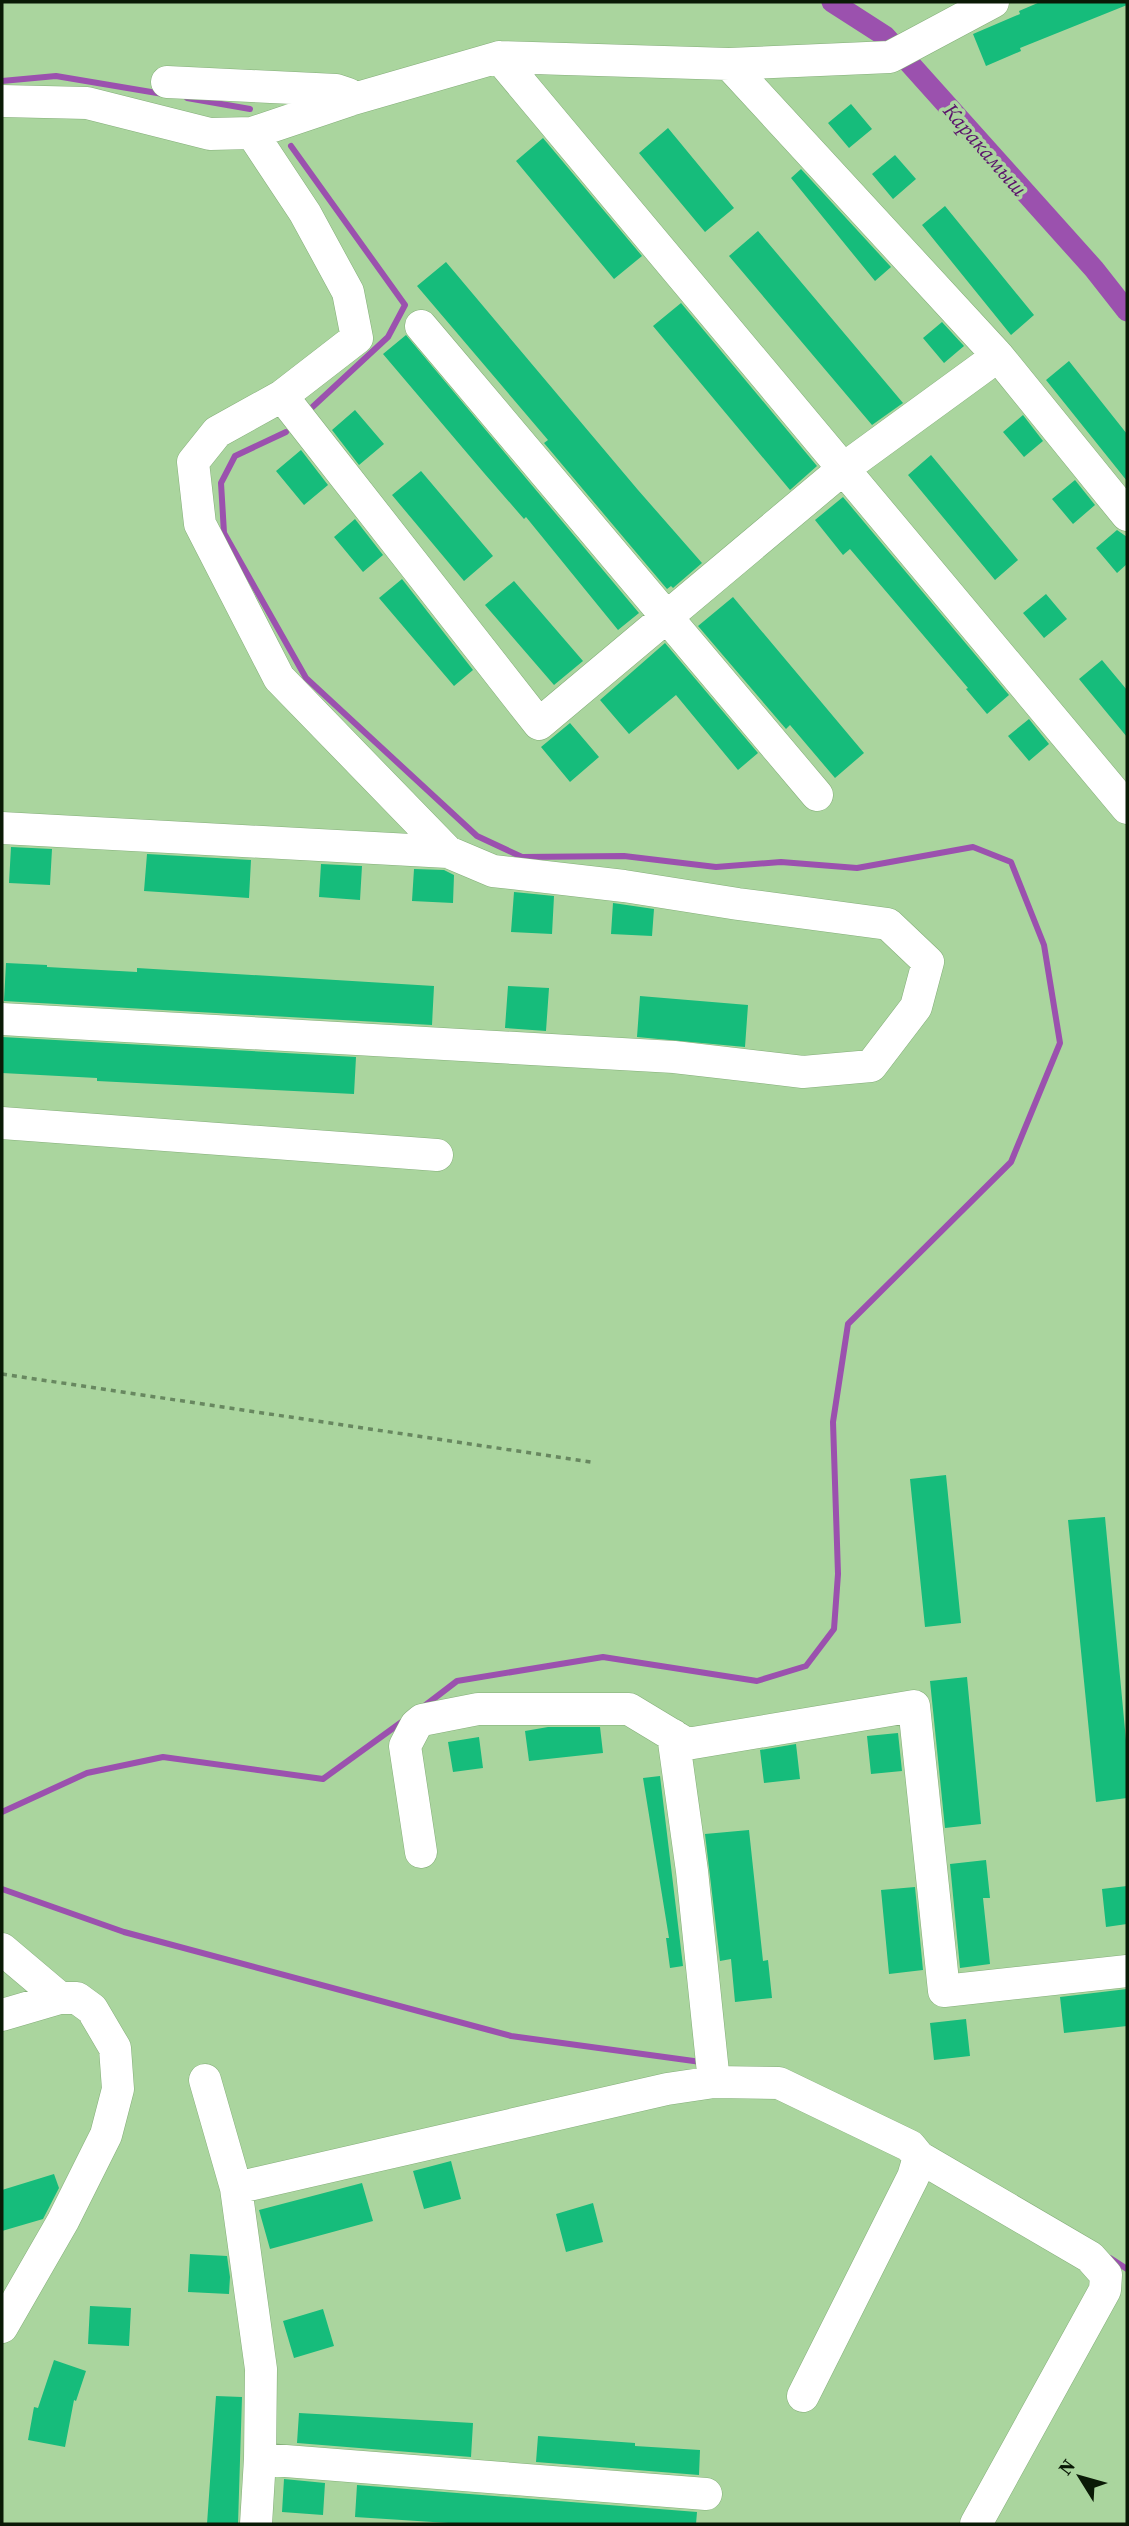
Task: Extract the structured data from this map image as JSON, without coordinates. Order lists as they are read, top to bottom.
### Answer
{
  "water": ["Каракамыш"],
  "north": "top left"
}
